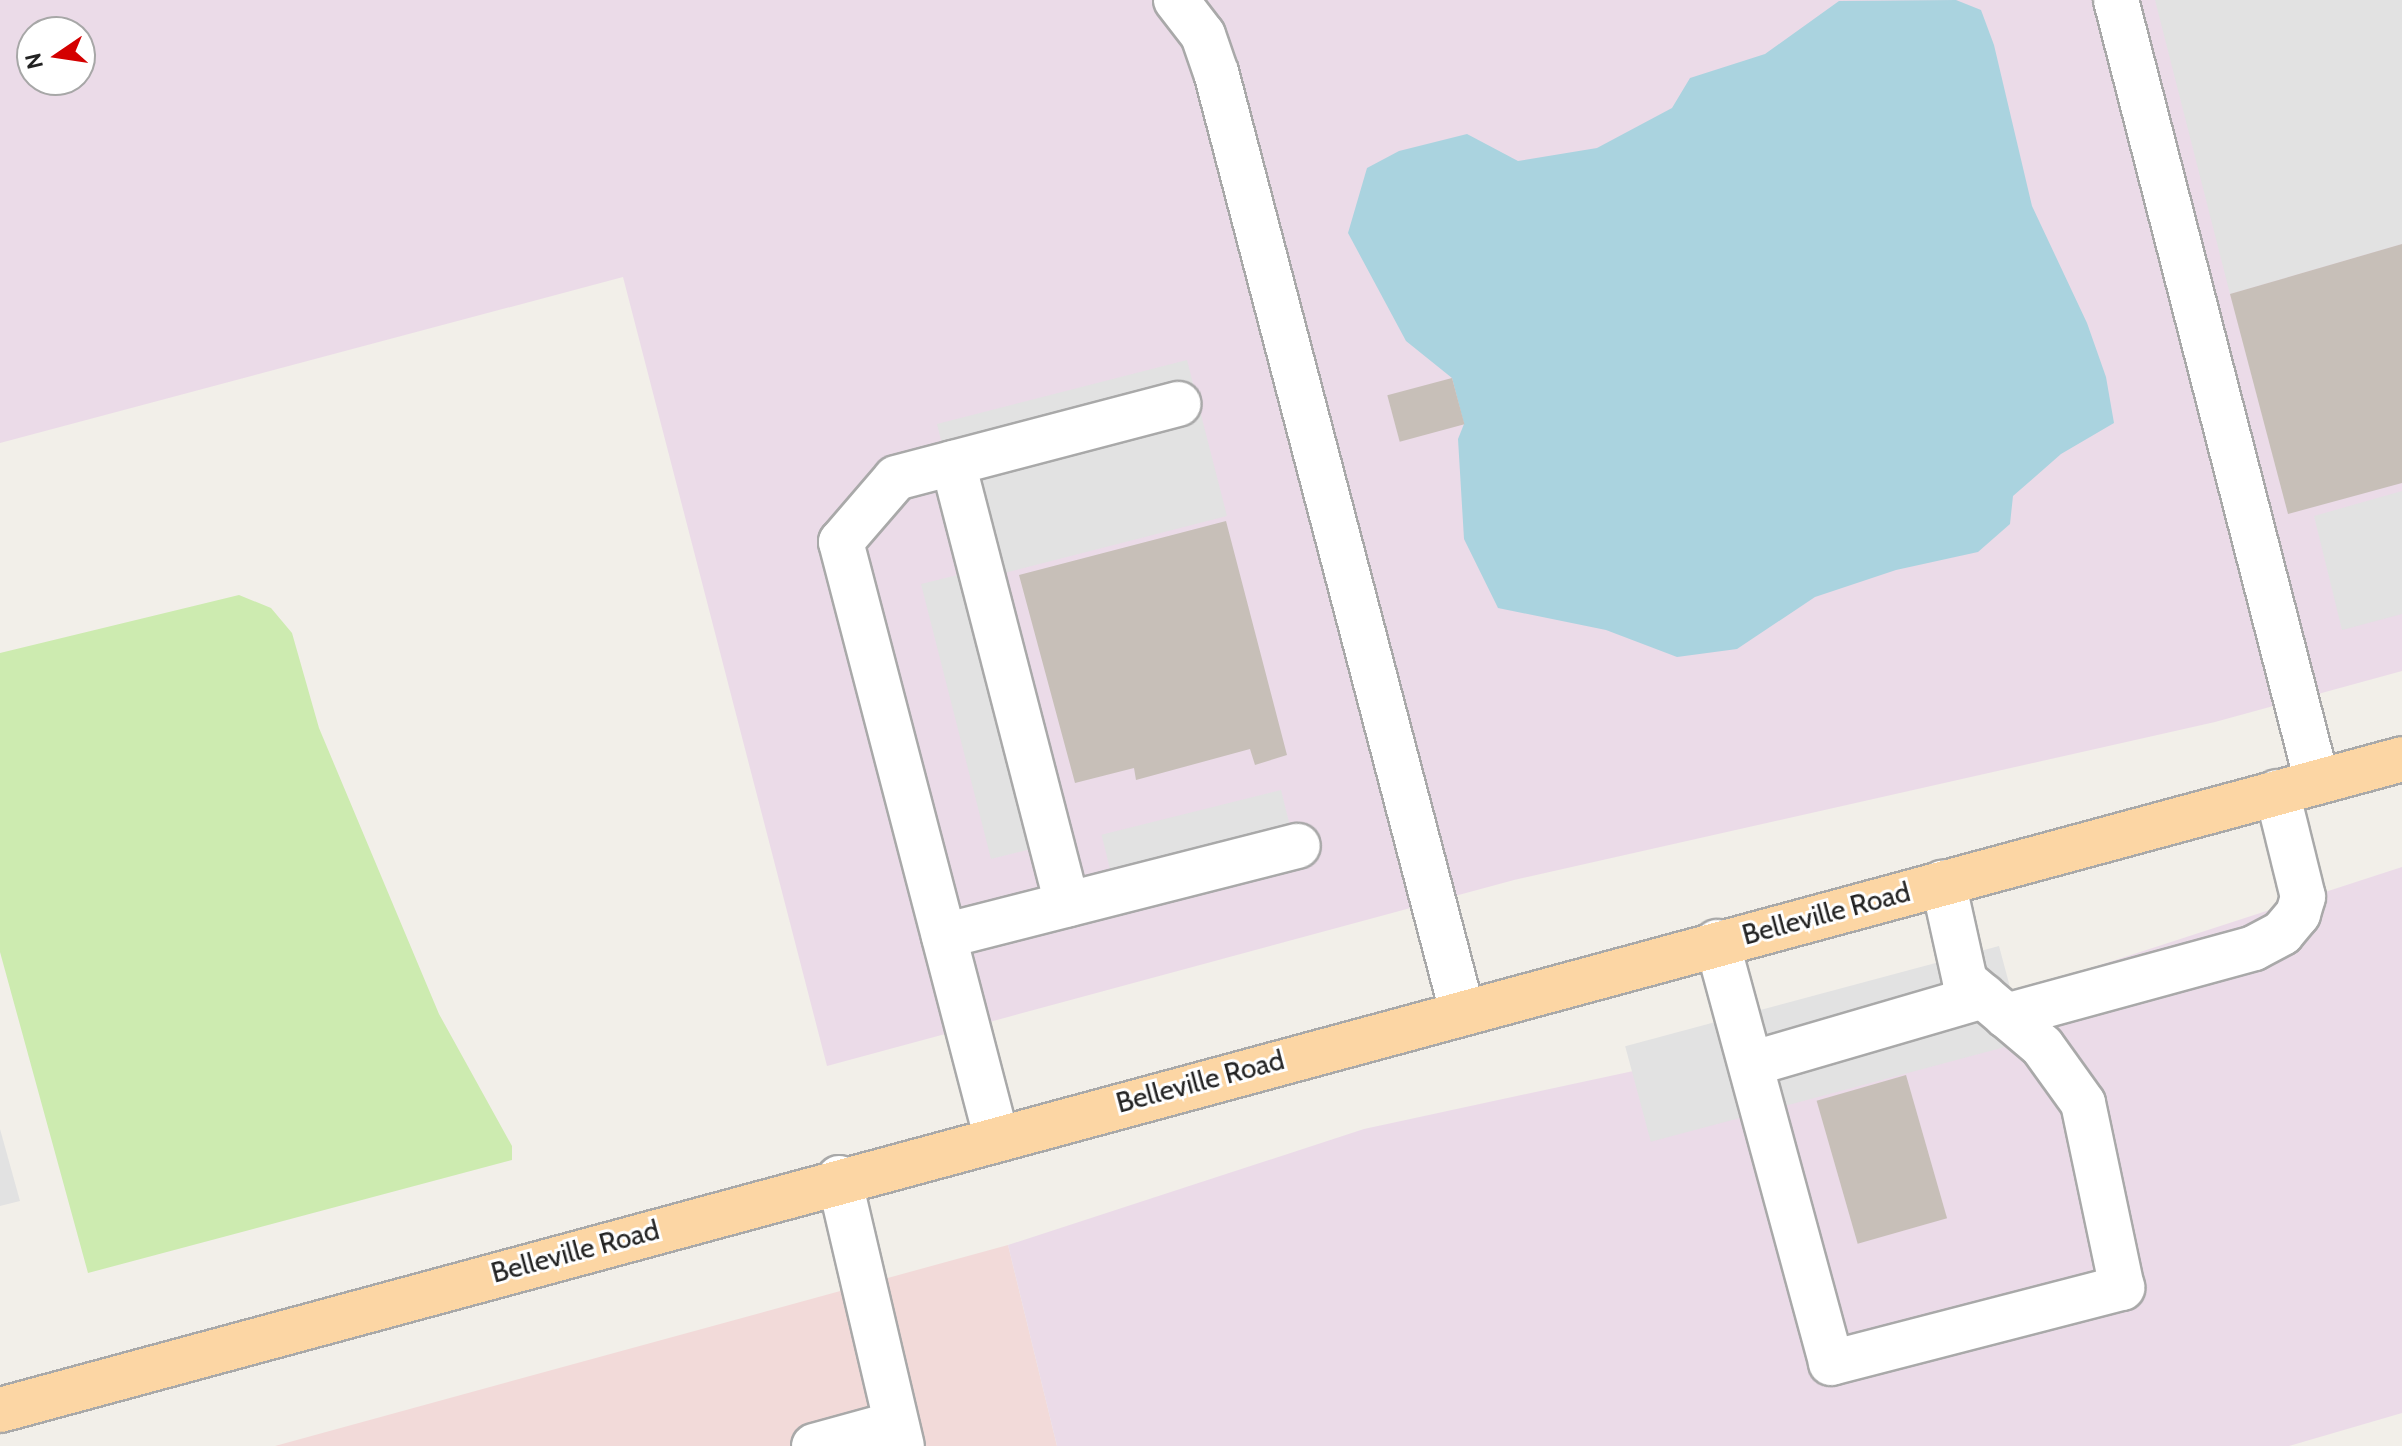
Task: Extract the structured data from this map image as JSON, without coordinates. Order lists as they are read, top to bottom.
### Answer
{
  "streets": {
    "main road": ["Belleville Road"]
  },
  "north": "left"
}
